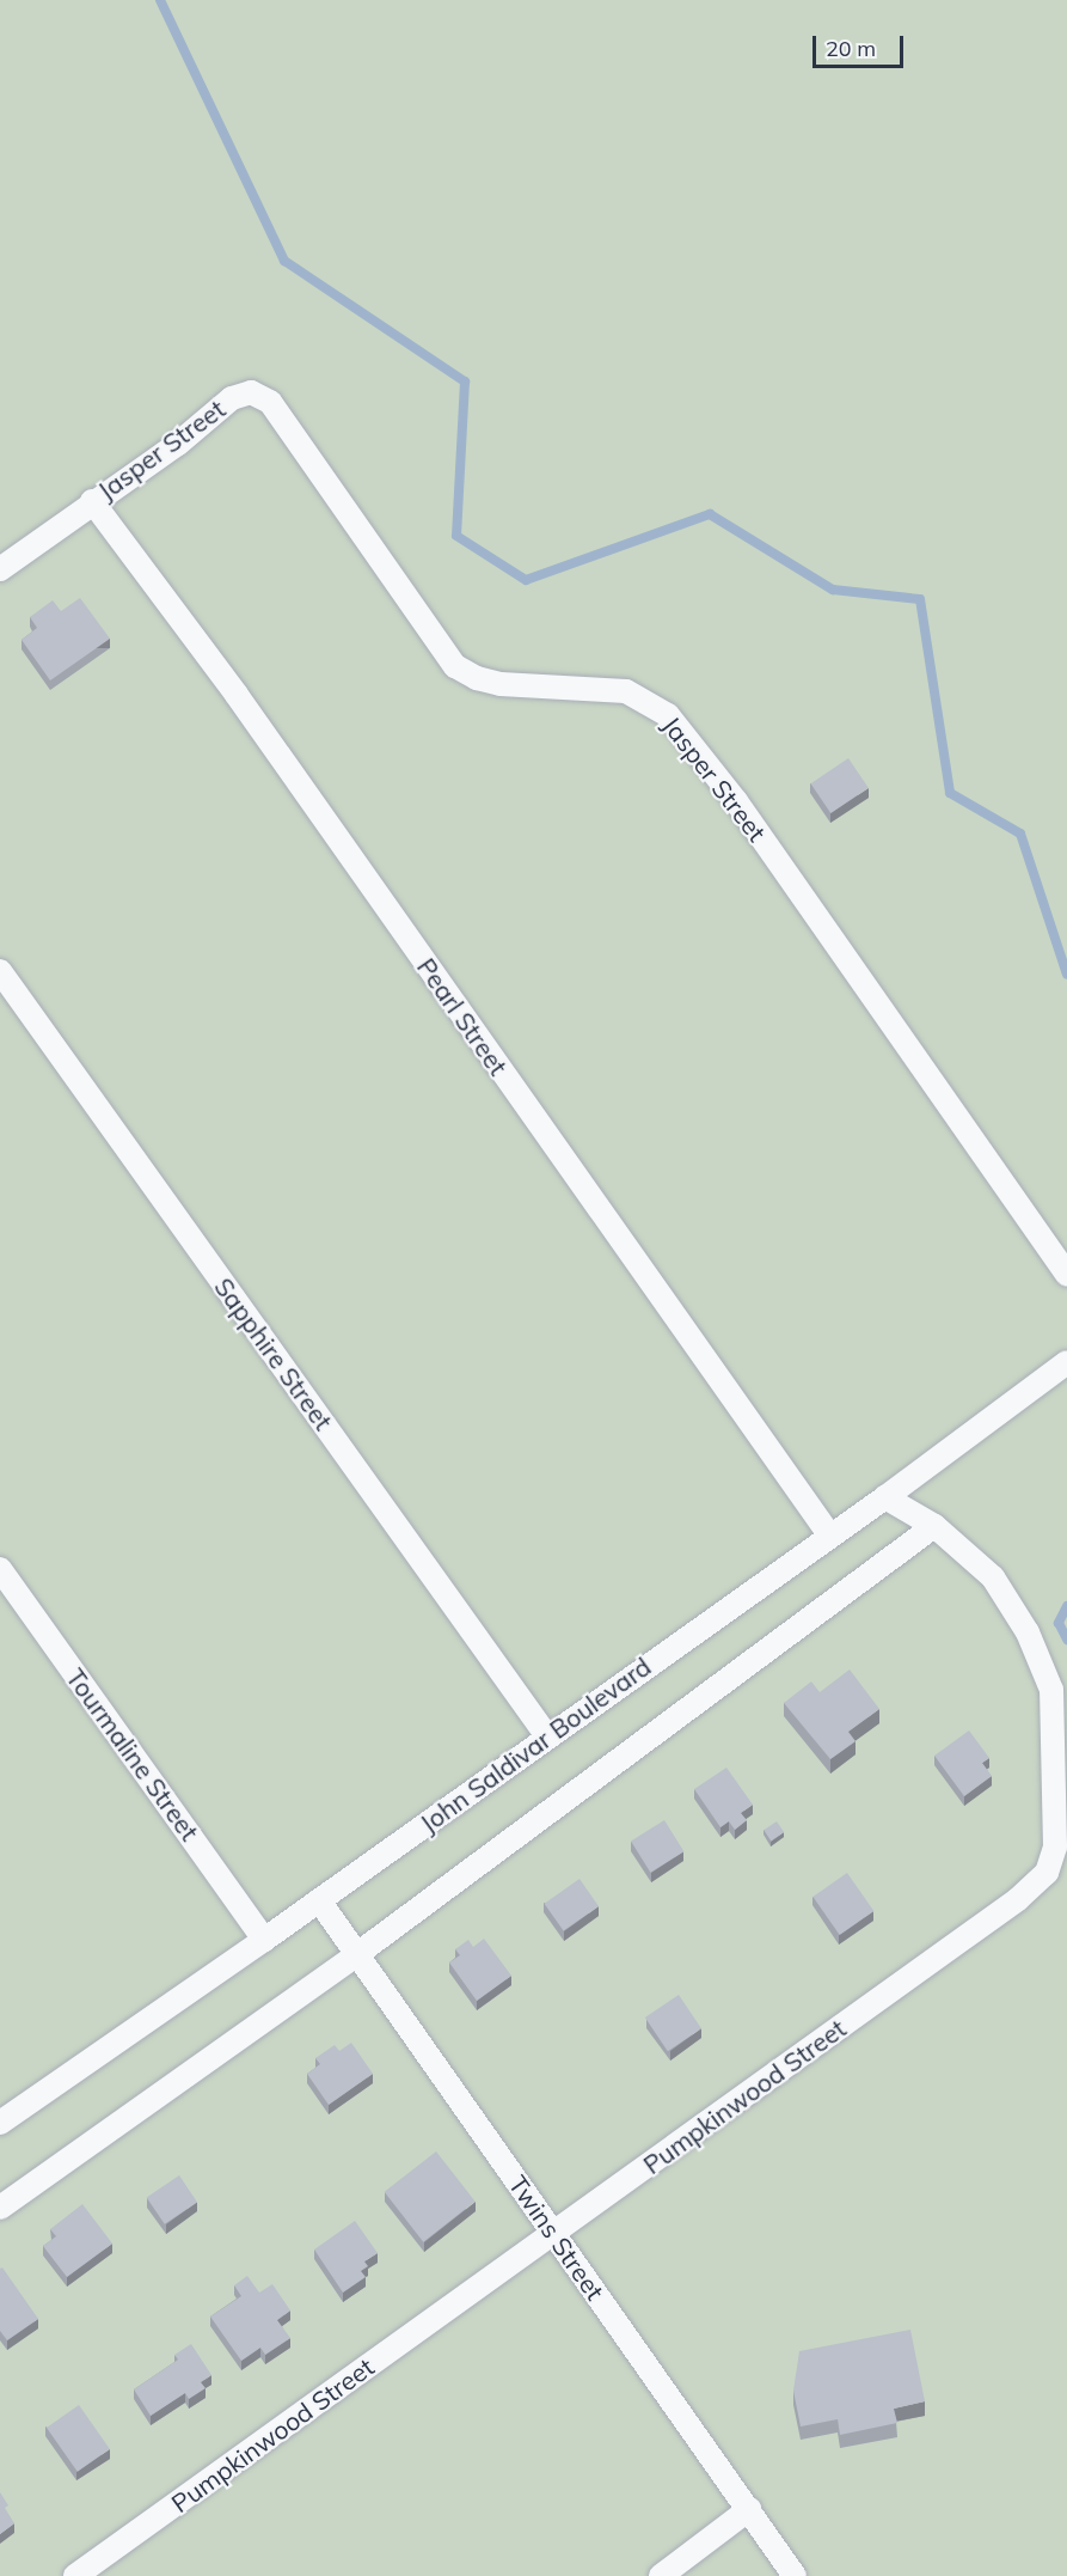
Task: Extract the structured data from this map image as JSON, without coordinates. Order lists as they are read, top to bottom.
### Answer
{
  "streets": {
    "street": [
      "Jasper Street",
      "Pearl Street",
      "Sapphire Street",
      "John Saldivar Boulevard",
      "Tourmaline Street",
      "Pumpkinwood Street",
      "Twins Street"
    ]
  },
  "crossings": [
    ["Jasper Street", "Pearl Street"],
    ["Pearl Street", "John Saldivar Boulevard"],
    ["Sapphire Street", "John Saldivar Boulevard"],
    ["John Saldivar Boulevard", "Tourmaline Street"],
    ["John Saldivar Boulevard", "Pumpkinwood Street"],
    ["John Saldivar Boulevard", "Twins Street"],
    ["Pumpkinwood Street", "Twins Street"]
  ],
  "scale_bar": "20 m"
}
